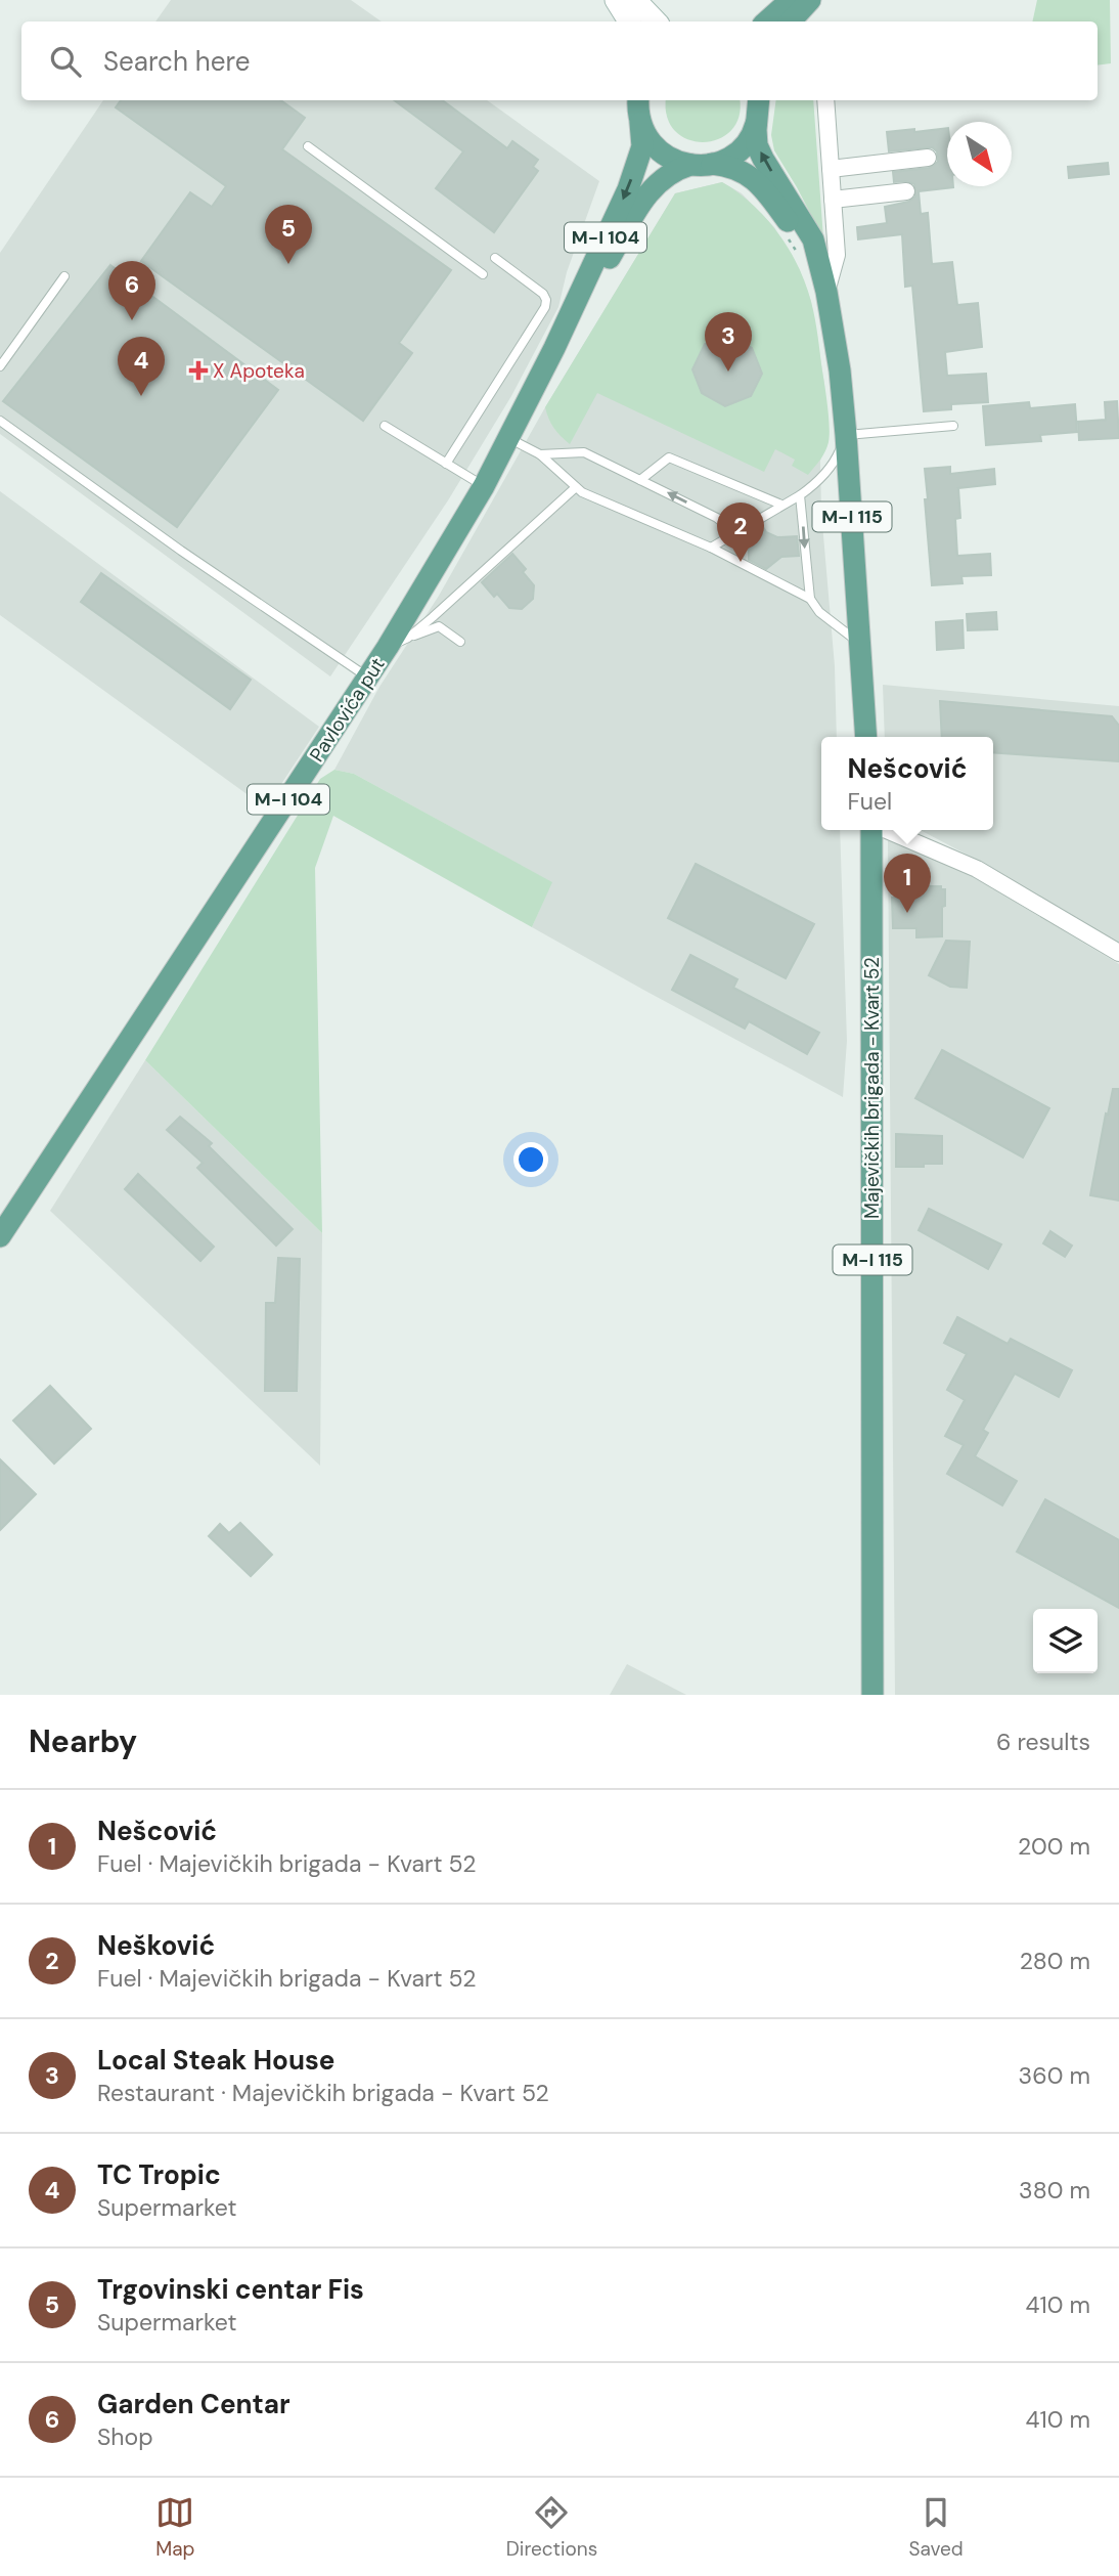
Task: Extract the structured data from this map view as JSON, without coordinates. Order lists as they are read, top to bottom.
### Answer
{
  "streets": {
    "main road": [
      "M-I 104",
      "M-I 115",
      "Pavlovića put",
      "Majevičkih brigada - Kvart 52"
    ]
  },
  "crossings": [
    ["M-I 104", "M-I 115"],
    ["M-I 104", "Pavlovića put"]
  ],
  "places": {
    "health": ["X Apoteka"]
  },
  "north": "bottom right",
  "page": {
    "search": "Search here",
    "pins": [
      "5",
      "6",
      "3",
      "4",
      "2",
      "1"
    ],
    "popup": ["Nešcović", "Fuel"],
    "heading": ["Nearby", "6 results"],
    "list": [
      {
        "mark": "1",
        "name": "Nešcović",
        "note": "Fuel · Majevičkih brigada - Kvart 52",
        "value": "200 m"
      },
      {
        "mark": "2",
        "name": "Nešković",
        "note": "Fuel · Majevičkih brigada - Kvart 52",
        "value": "280 m"
      },
      {
        "mark": "3",
        "name": "Local Steak House",
        "note": "Restaurant · Majevičkih brigada - Kvart 52",
        "value": "360 m"
      },
      {
        "mark": "4",
        "name": "TC Tropic",
        "note": "Supermarket",
        "value": "380 m"
      },
      {
        "mark": "5",
        "name": "Trgovinski centar Fis",
        "note": "Supermarket",
        "value": "410 m"
      },
      {
        "mark": "6",
        "name": "Garden Centar",
        "note": "Shop",
        "value": "410 m"
      }
    ],
    "nav": ["Map", "Directions", "Saved"]
  }
}
